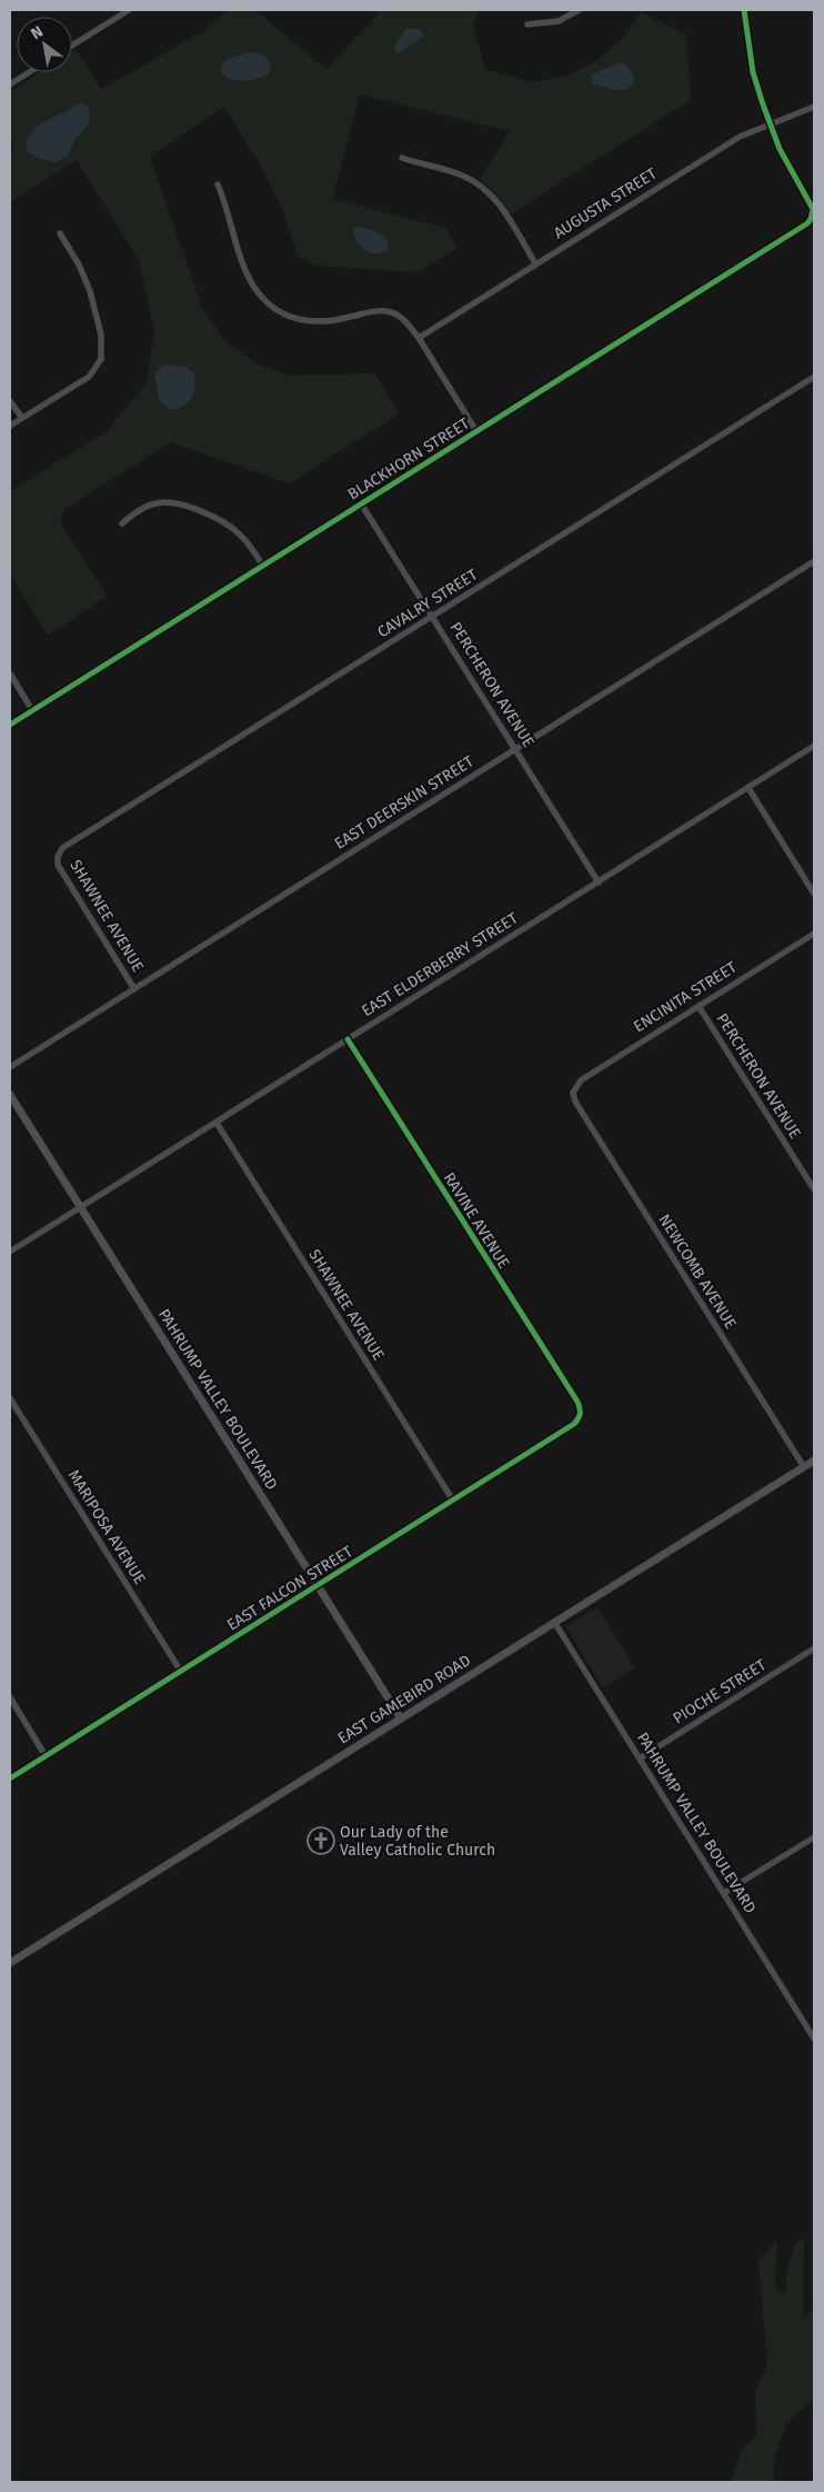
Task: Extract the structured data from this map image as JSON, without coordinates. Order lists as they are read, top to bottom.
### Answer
{
  "streets": {
    "main road": ["PAHRUMP VALLEY BOULEVARD", "EAST GAMEBIRD ROAD"],
    "street": [
      "AUGUSTA STREET",
      "BLACKHORN STREET",
      "CAVALRY STREET",
      "PERCHERON AVENUE",
      "EAST DEERSKIN STREET",
      "SHAWNEE AVENUE",
      "EAST ELDERBERRY STREET",
      "ENCINITA STREET",
      "RAVINE AVENUE",
      "NEWCOMB AVENUE",
      "MARIPOSA AVENUE",
      "EAST FALCON STREET",
      "PIOCHE STREET"
    ]
  },
  "crossings": [
    ["AUGUSTA STREET", "BLACKHORN STREET"],
    ["BLACKHORN STREET", "PERCHERON AVENUE"],
    ["CAVALRY STREET", "PERCHERON AVENUE"],
    ["CAVALRY STREET", "SHAWNEE AVENUE"],
    ["PERCHERON AVENUE", "EAST DEERSKIN STREET"],
    ["PERCHERON AVENUE", "EAST ELDERBERRY STREET"],
    ["PERCHERON AVENUE", "ENCINITA STREET"],
    ["EAST DEERSKIN STREET", "SHAWNEE AVENUE"],
    ["SHAWNEE AVENUE", "EAST ELDERBERRY STREET"],
    ["SHAWNEE AVENUE", "EAST FALCON STREET"],
    ["EAST ELDERBERRY STREET", "RAVINE AVENUE"],
    ["EAST ELDERBERRY STREET", "PAHRUMP VALLEY BOULEVARD"],
    ["ENCINITA STREET", "NEWCOMB AVENUE"],
    ["RAVINE AVENUE", "EAST FALCON STREET"],
    ["NEWCOMB AVENUE", "EAST GAMEBIRD ROAD"],
    ["PAHRUMP VALLEY BOULEVARD", "EAST FALCON STREET"],
    ["PAHRUMP VALLEY BOULEVARD", "PIOCHE STREET"],
    ["PAHRUMP VALLEY BOULEVARD", "EAST GAMEBIRD ROAD"],
    ["MARIPOSA AVENUE", "EAST FALCON STREET"]
  ],
  "places": {
    "church": ["Our Lady of the Valley Catholic Church"]
  },
  "north": "top left"
}
